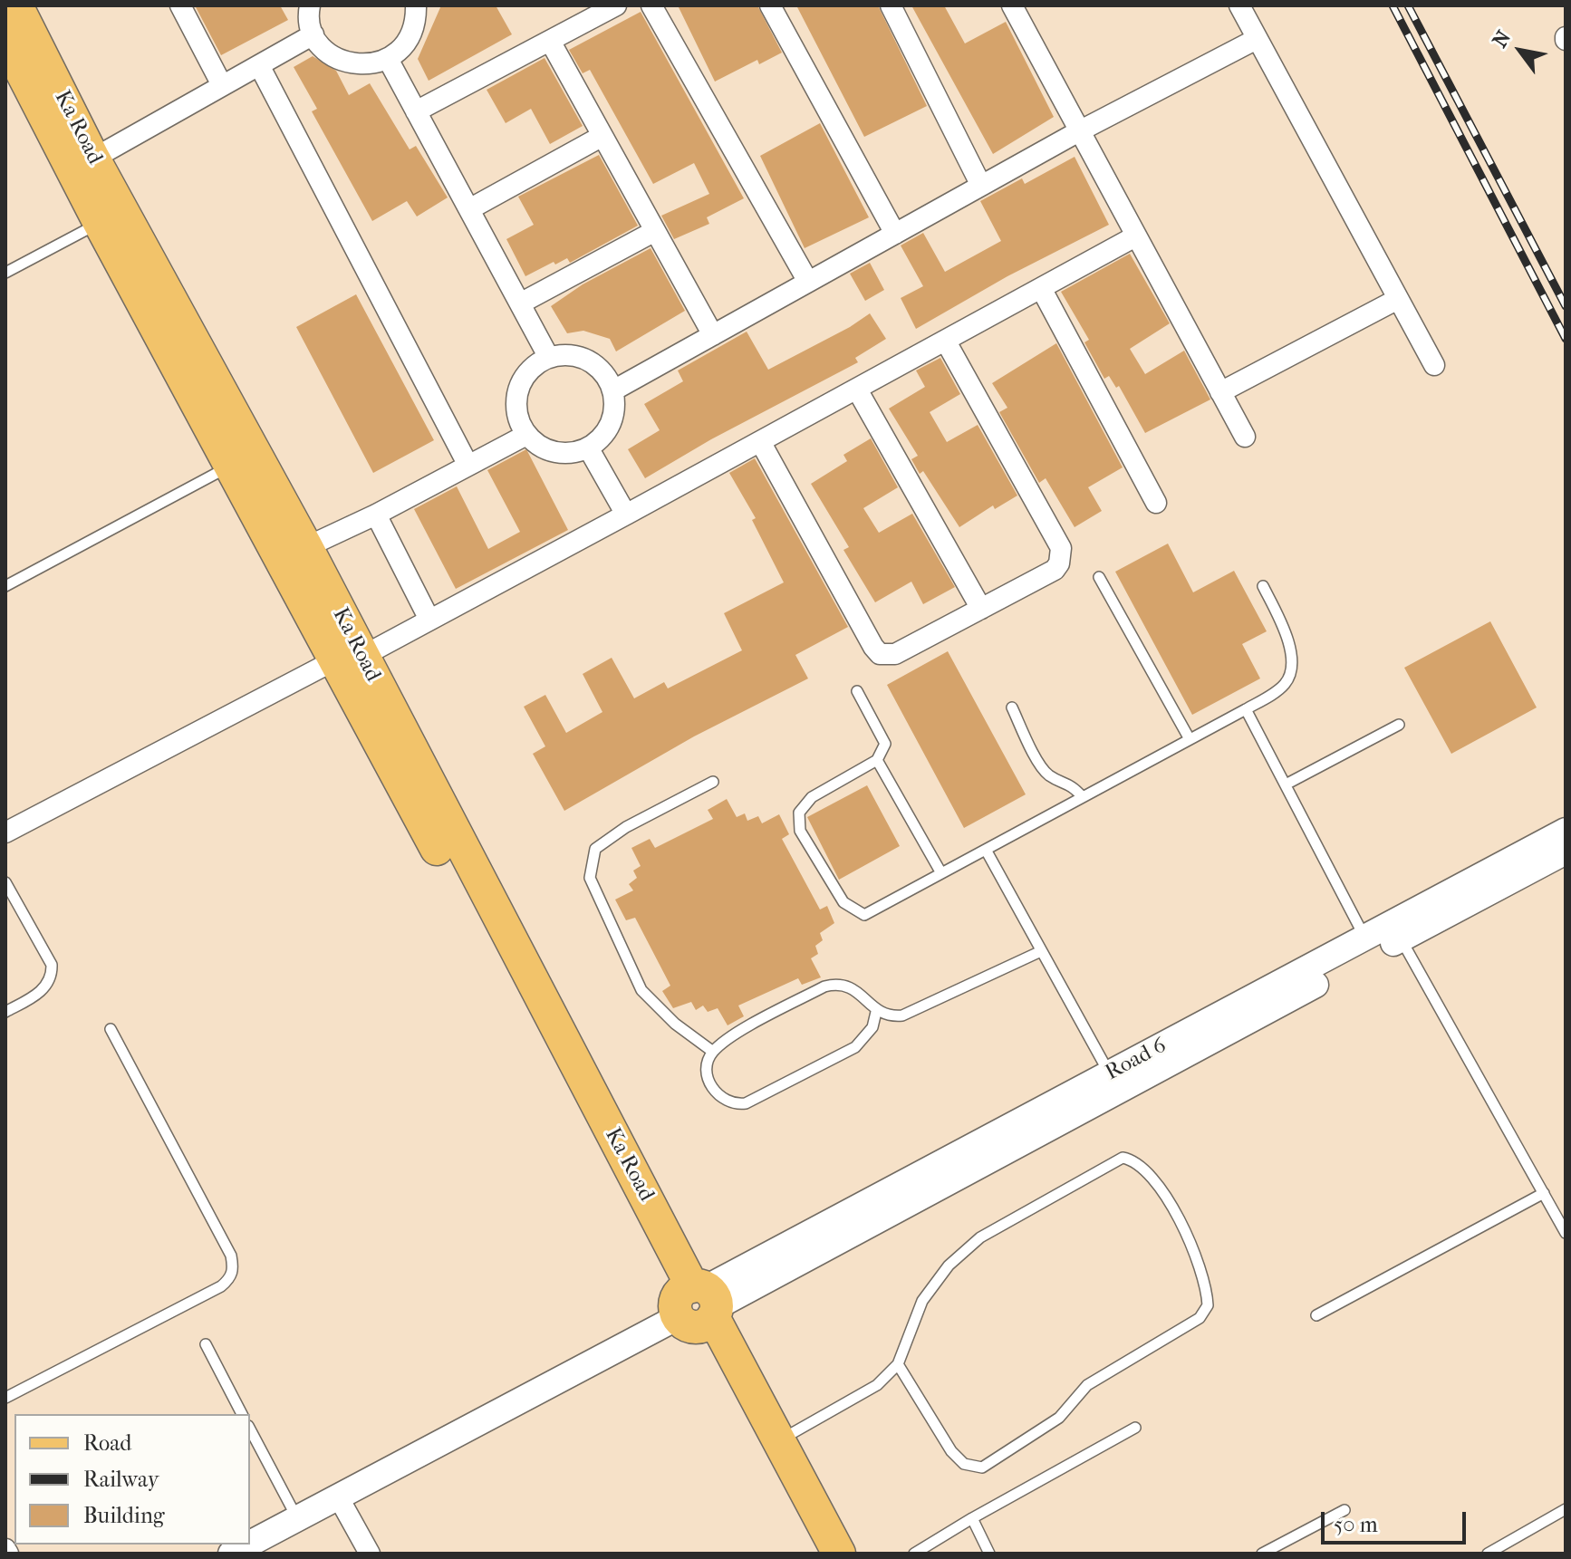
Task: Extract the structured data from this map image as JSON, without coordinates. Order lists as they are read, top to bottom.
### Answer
{
  "streets": {
    "main road": ["Ka Road"],
    "street": ["Road 6"]
  },
  "crossings": [
    ["Ka Road", "Road 6"]
  ],
  "legend": ["Road", "Railway", "Building"],
  "scale_bar": "50 m",
  "north": "top left"
}
